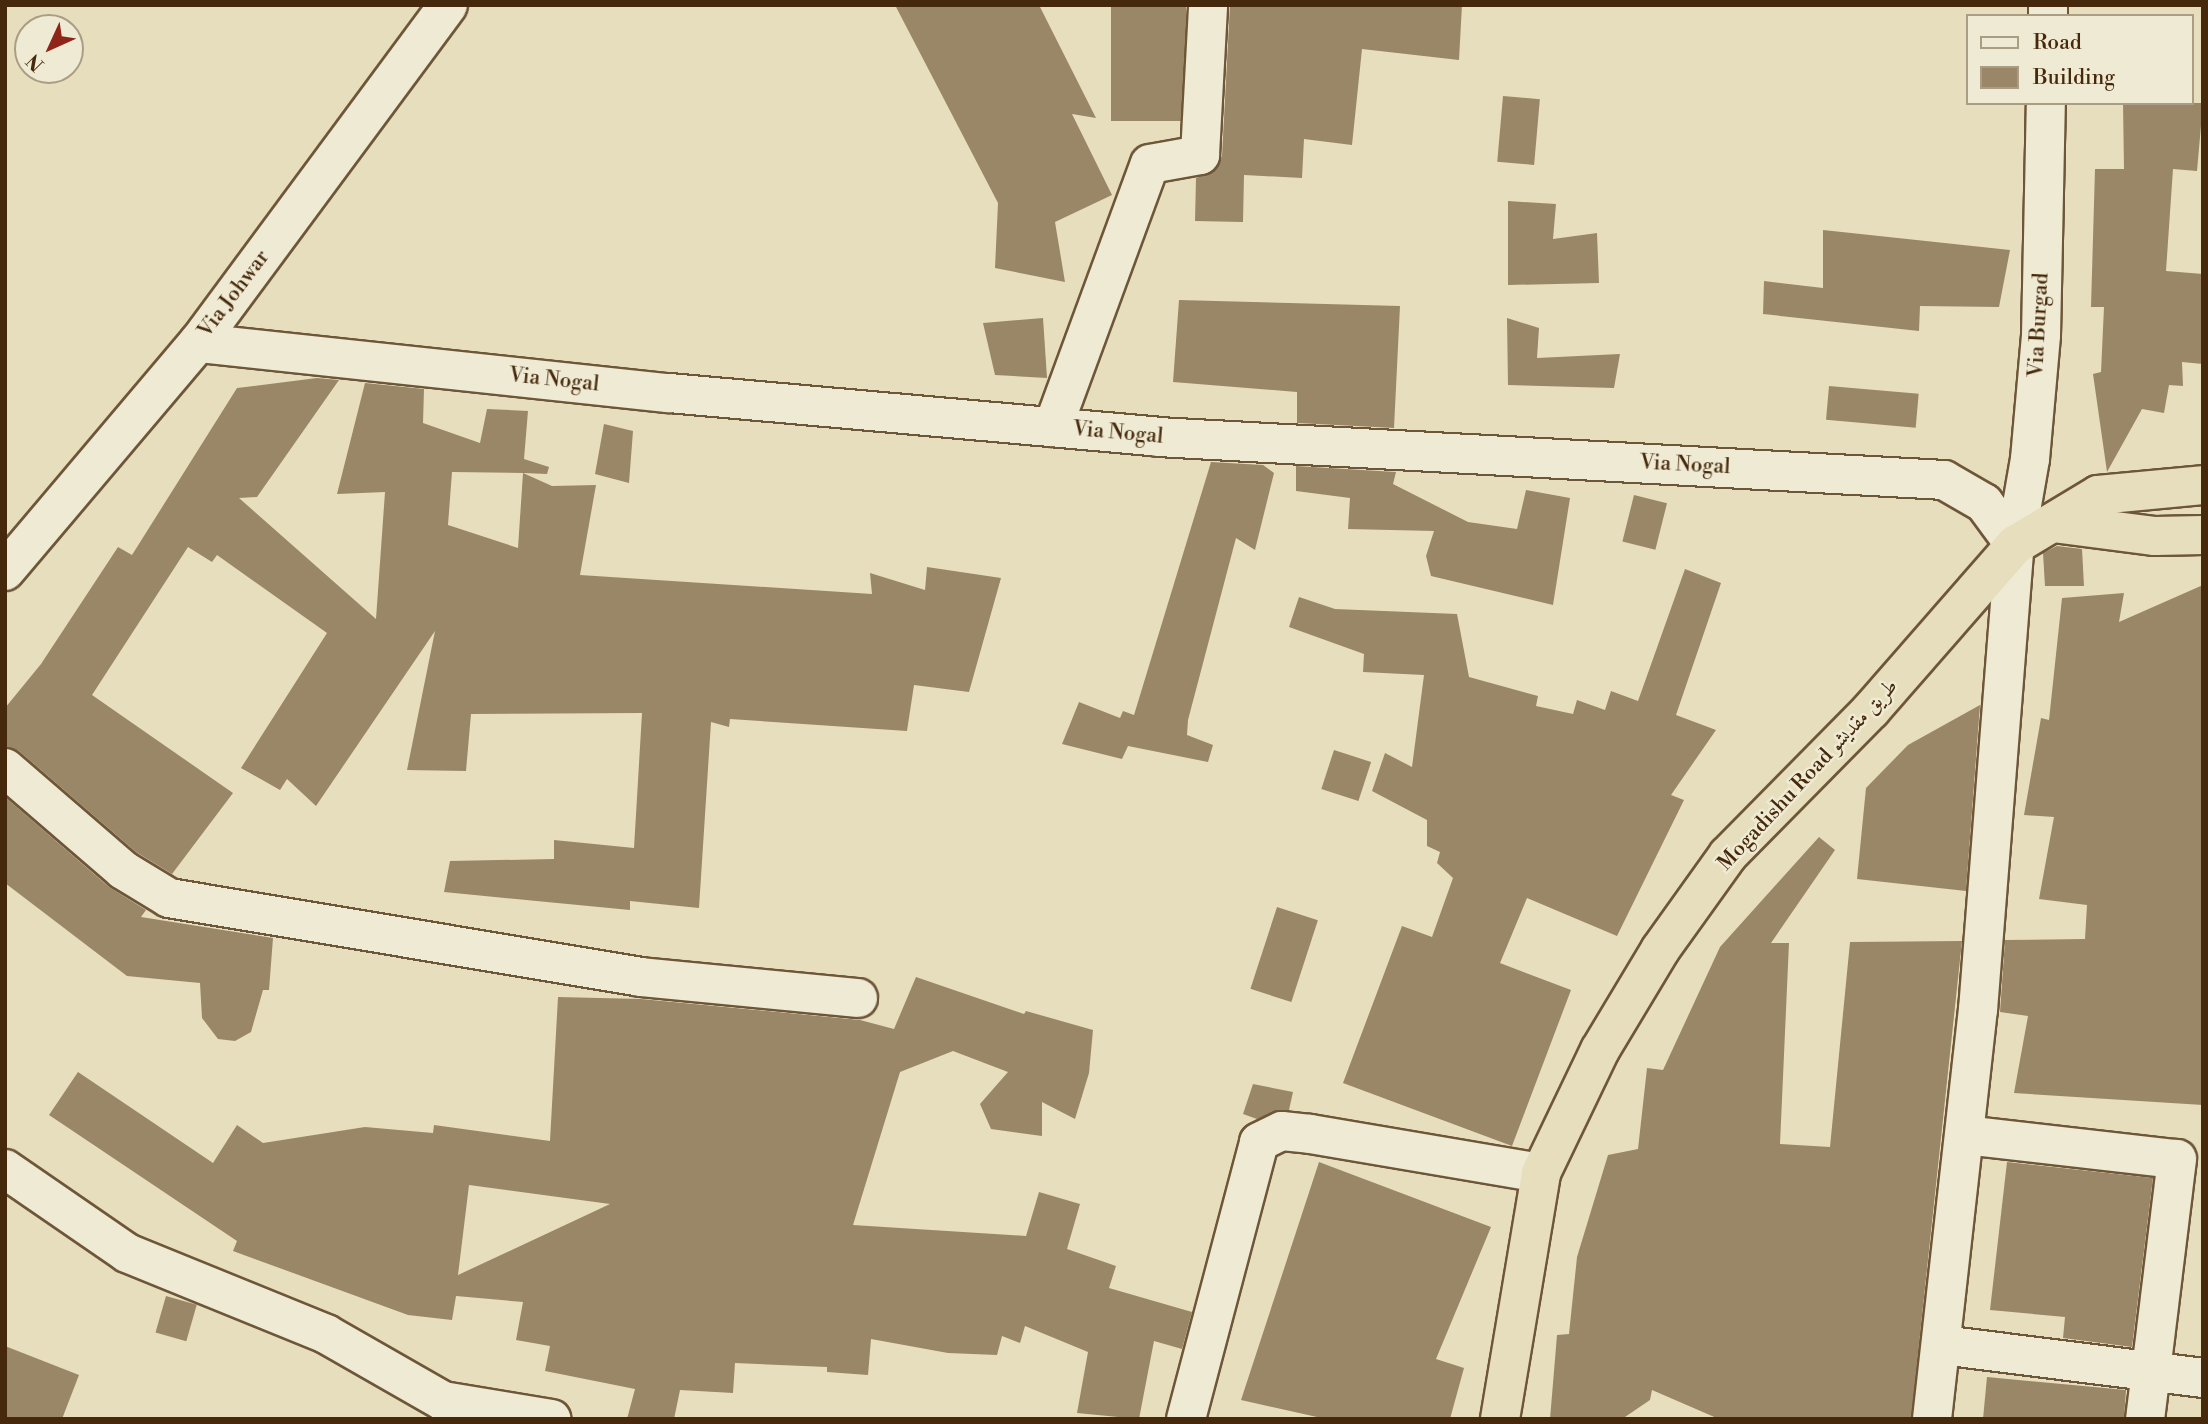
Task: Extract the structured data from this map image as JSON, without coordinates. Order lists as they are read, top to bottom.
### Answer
{
  "streets": {
    "highway": ["Mogadishu Road طريق مقديشو"],
    "street": ["Via Johwar", "Via Burgad", "Via Nogal"]
  },
  "crossings": [
    ["Via Johwar", "Via Nogal"],
    ["Via Burgad", "Via Nogal"],
    ["Via Burgad", "Mogadishu Road طريق مقديشو"],
    ["Via Nogal", "Mogadishu Road طريق مقديشو"]
  ],
  "legend": ["Road", "Building"],
  "north": "bottom left"
}
